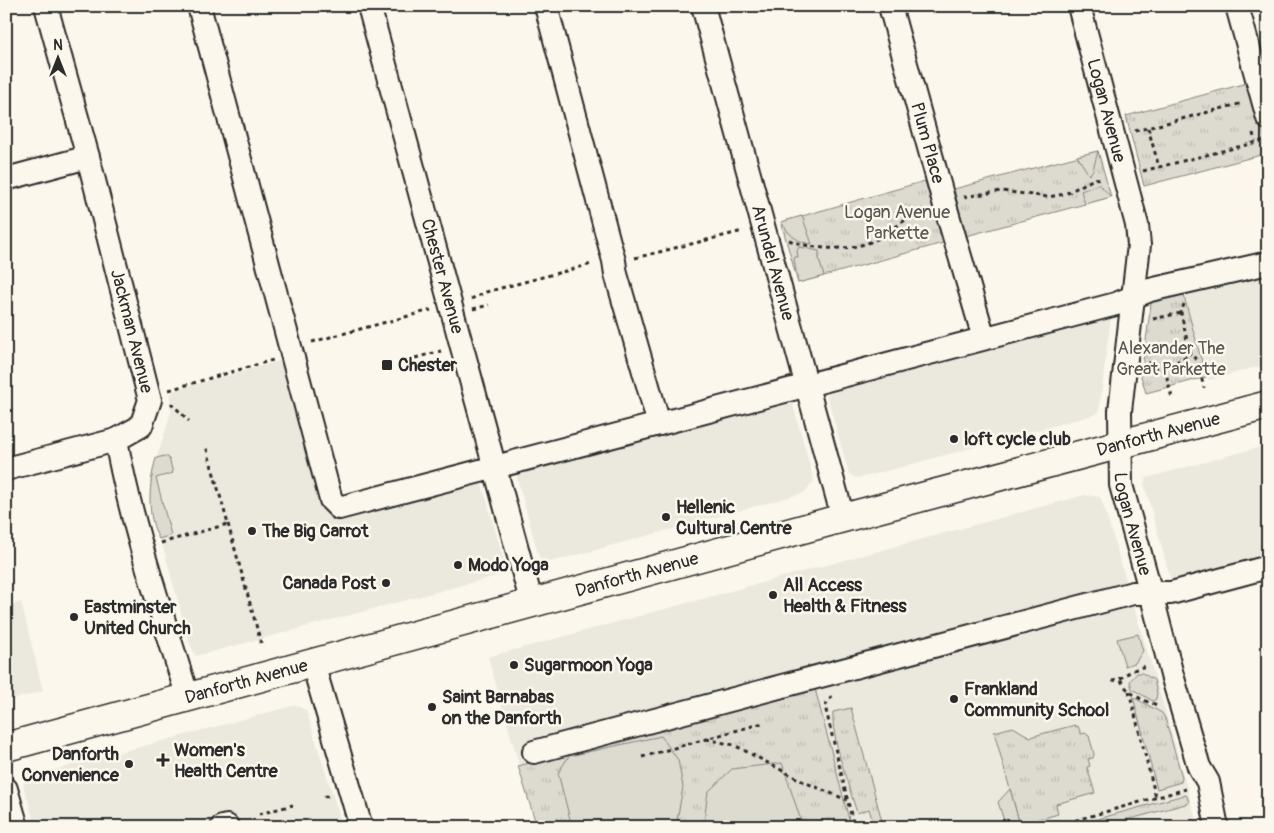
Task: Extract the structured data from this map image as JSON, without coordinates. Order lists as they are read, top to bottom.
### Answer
{
  "streets": {
    "main road": ["Danforth Avenue"],
    "street": [
      "Logan Avenue",
      "Plum Place",
      "Arundel Avenue",
      "Chester Avenue",
      "Jackman Avenue"
    ]
  },
  "crossings": [
    ["Logan Avenue", "Danforth Avenue"],
    ["Arundel Avenue", "Danforth Avenue"],
    ["Chester Avenue", "Danforth Avenue"]
  ],
  "parks": ["Logan Avenue Parkette", "Alexander The Great Parkette"],
  "places": {
    "transit": ["Chester"],
    "other": [
      "loft cycle club",
      "Hellenic Cultural Centre",
      "The Big Carrot",
      "Modo Yoga",
      "Canada Post",
      "All Access Health & Fitness",
      "Eastminster United Church",
      "Sugarmoon Yoga",
      "Frankland Community School",
      "Saint Barnabas on the Danforth",
      "Danforth Convenience"
    ],
    "health": ["Women's Health Centre"]
  },
  "north": "top"
}
